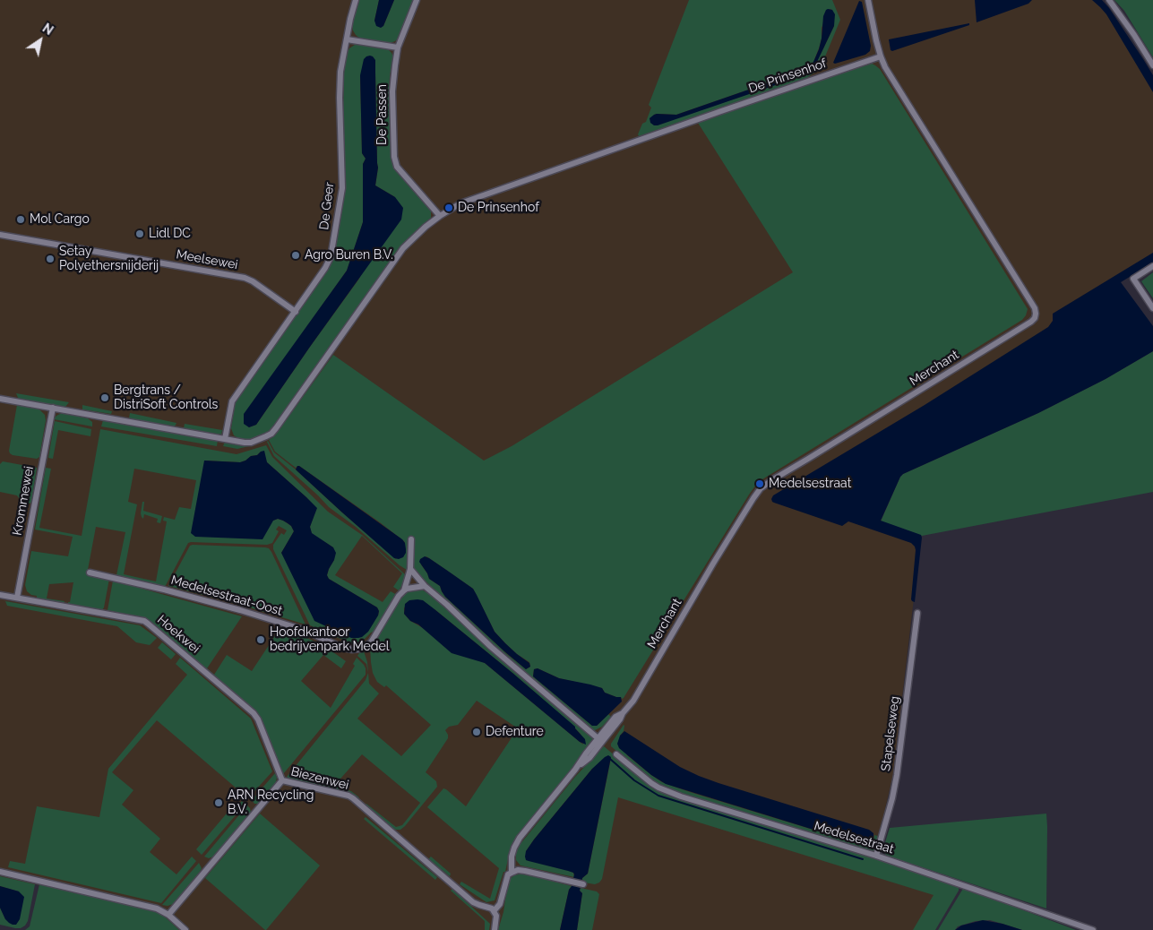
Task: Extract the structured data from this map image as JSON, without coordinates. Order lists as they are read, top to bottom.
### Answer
{
  "streets": {
    "street": [
      "De Prinsenhof",
      "De Passen",
      "De Geer",
      "Meelsewei",
      "Merchant",
      "Krommewei",
      "Medelsestraat-Oost",
      "Hoekwei",
      "Stapelseweg",
      "Biezenwei",
      "Medelsestraat"
    ]
  },
  "crossings": [
    ["De Prinsenhof", "De Passen"],
    ["De Prinsenhof", "De Geer"],
    ["De Prinsenhof", "Merchant"],
    ["De Prinsenhof", "Krommewei"],
    ["De Geer", "Meelsewei"],
    ["Krommewei", "Hoekwei"],
    ["Hoekwei", "Biezenwei"],
    ["Stapelseweg", "Medelsestraat"]
  ],
  "places": [
    "De Prinsenhof",
    "Mol Cargo",
    "Lidl DC",
    "Agro Buren B.V.",
    "Setay Polyethersnijderij",
    "Bergtrans / DistriSoft Controls",
    "Medelsestraat",
    "Hoofdkantoor bedrijvenpark Medel",
    "Defenture",
    "ARN Recycling B.V."
  ],
  "north": "top right"
}
